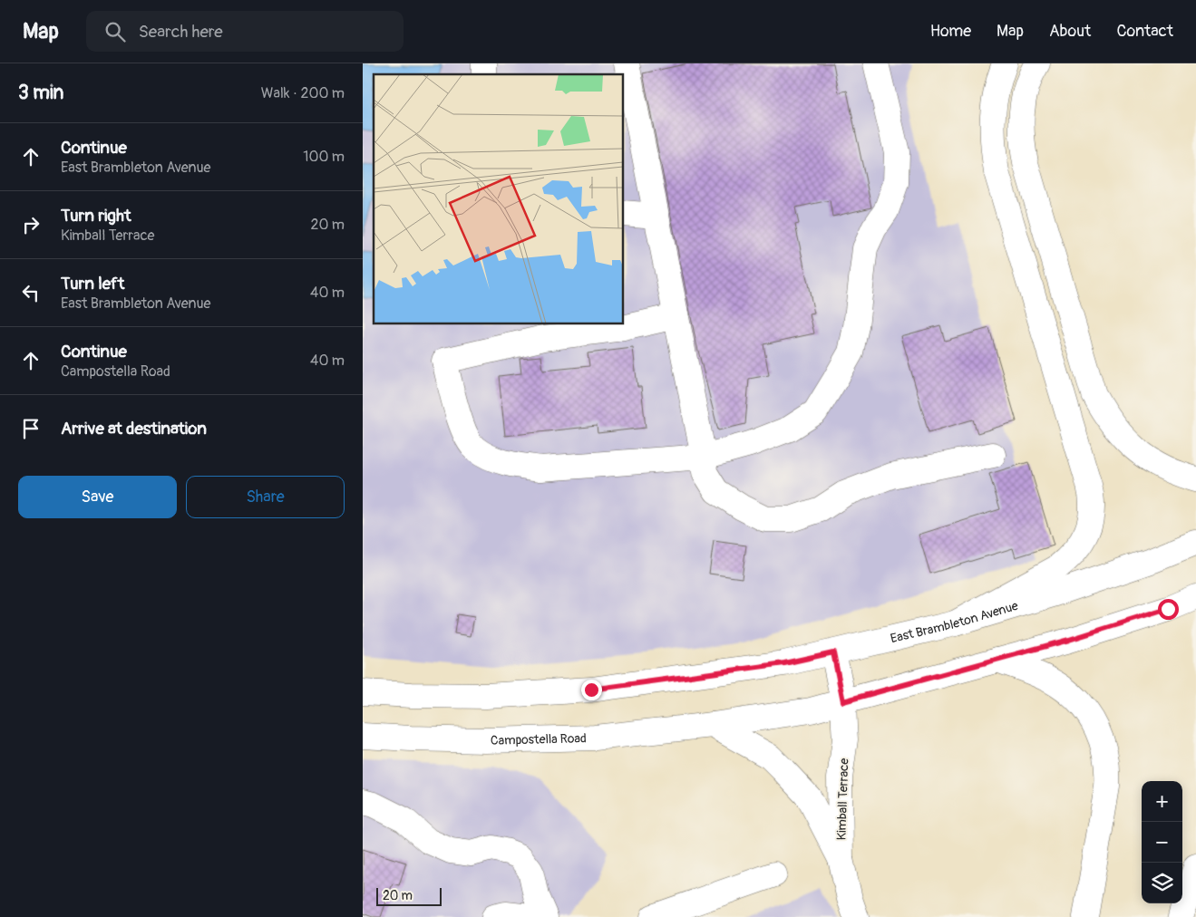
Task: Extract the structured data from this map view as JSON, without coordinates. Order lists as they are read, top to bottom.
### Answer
{
  "streets": {
    "main road": ["East Brambleton Avenue", "Campostella Road", "Kimball Terrace"]
  },
  "crossings": [
    ["East Brambleton Avenue", "Kimball Terrace"]
  ],
  "scale_bar": "20 m",
  "page": {
    "header": "Map",
    "search": "Search here",
    "nav": [
      "Home",
      "Map",
      "About",
      "Contact"
    ],
    "heading": ["3 min", "Walk · 200 m"],
    "list": [
      ["Continue", "East Brambleton Avenue", "100 m"],
      ["Turn right", "Kimball Terrace", "20 m"],
      ["Turn left", "East Brambleton Avenue", "40 m"],
      ["Continue", "Campostella Road", "40 m"],
      "Arrive at destination"
    ],
    "buttons": ["Save", "Share"],
    "map_buttons": ["+", "−"],
    "scale": "20 m"
  }
}
